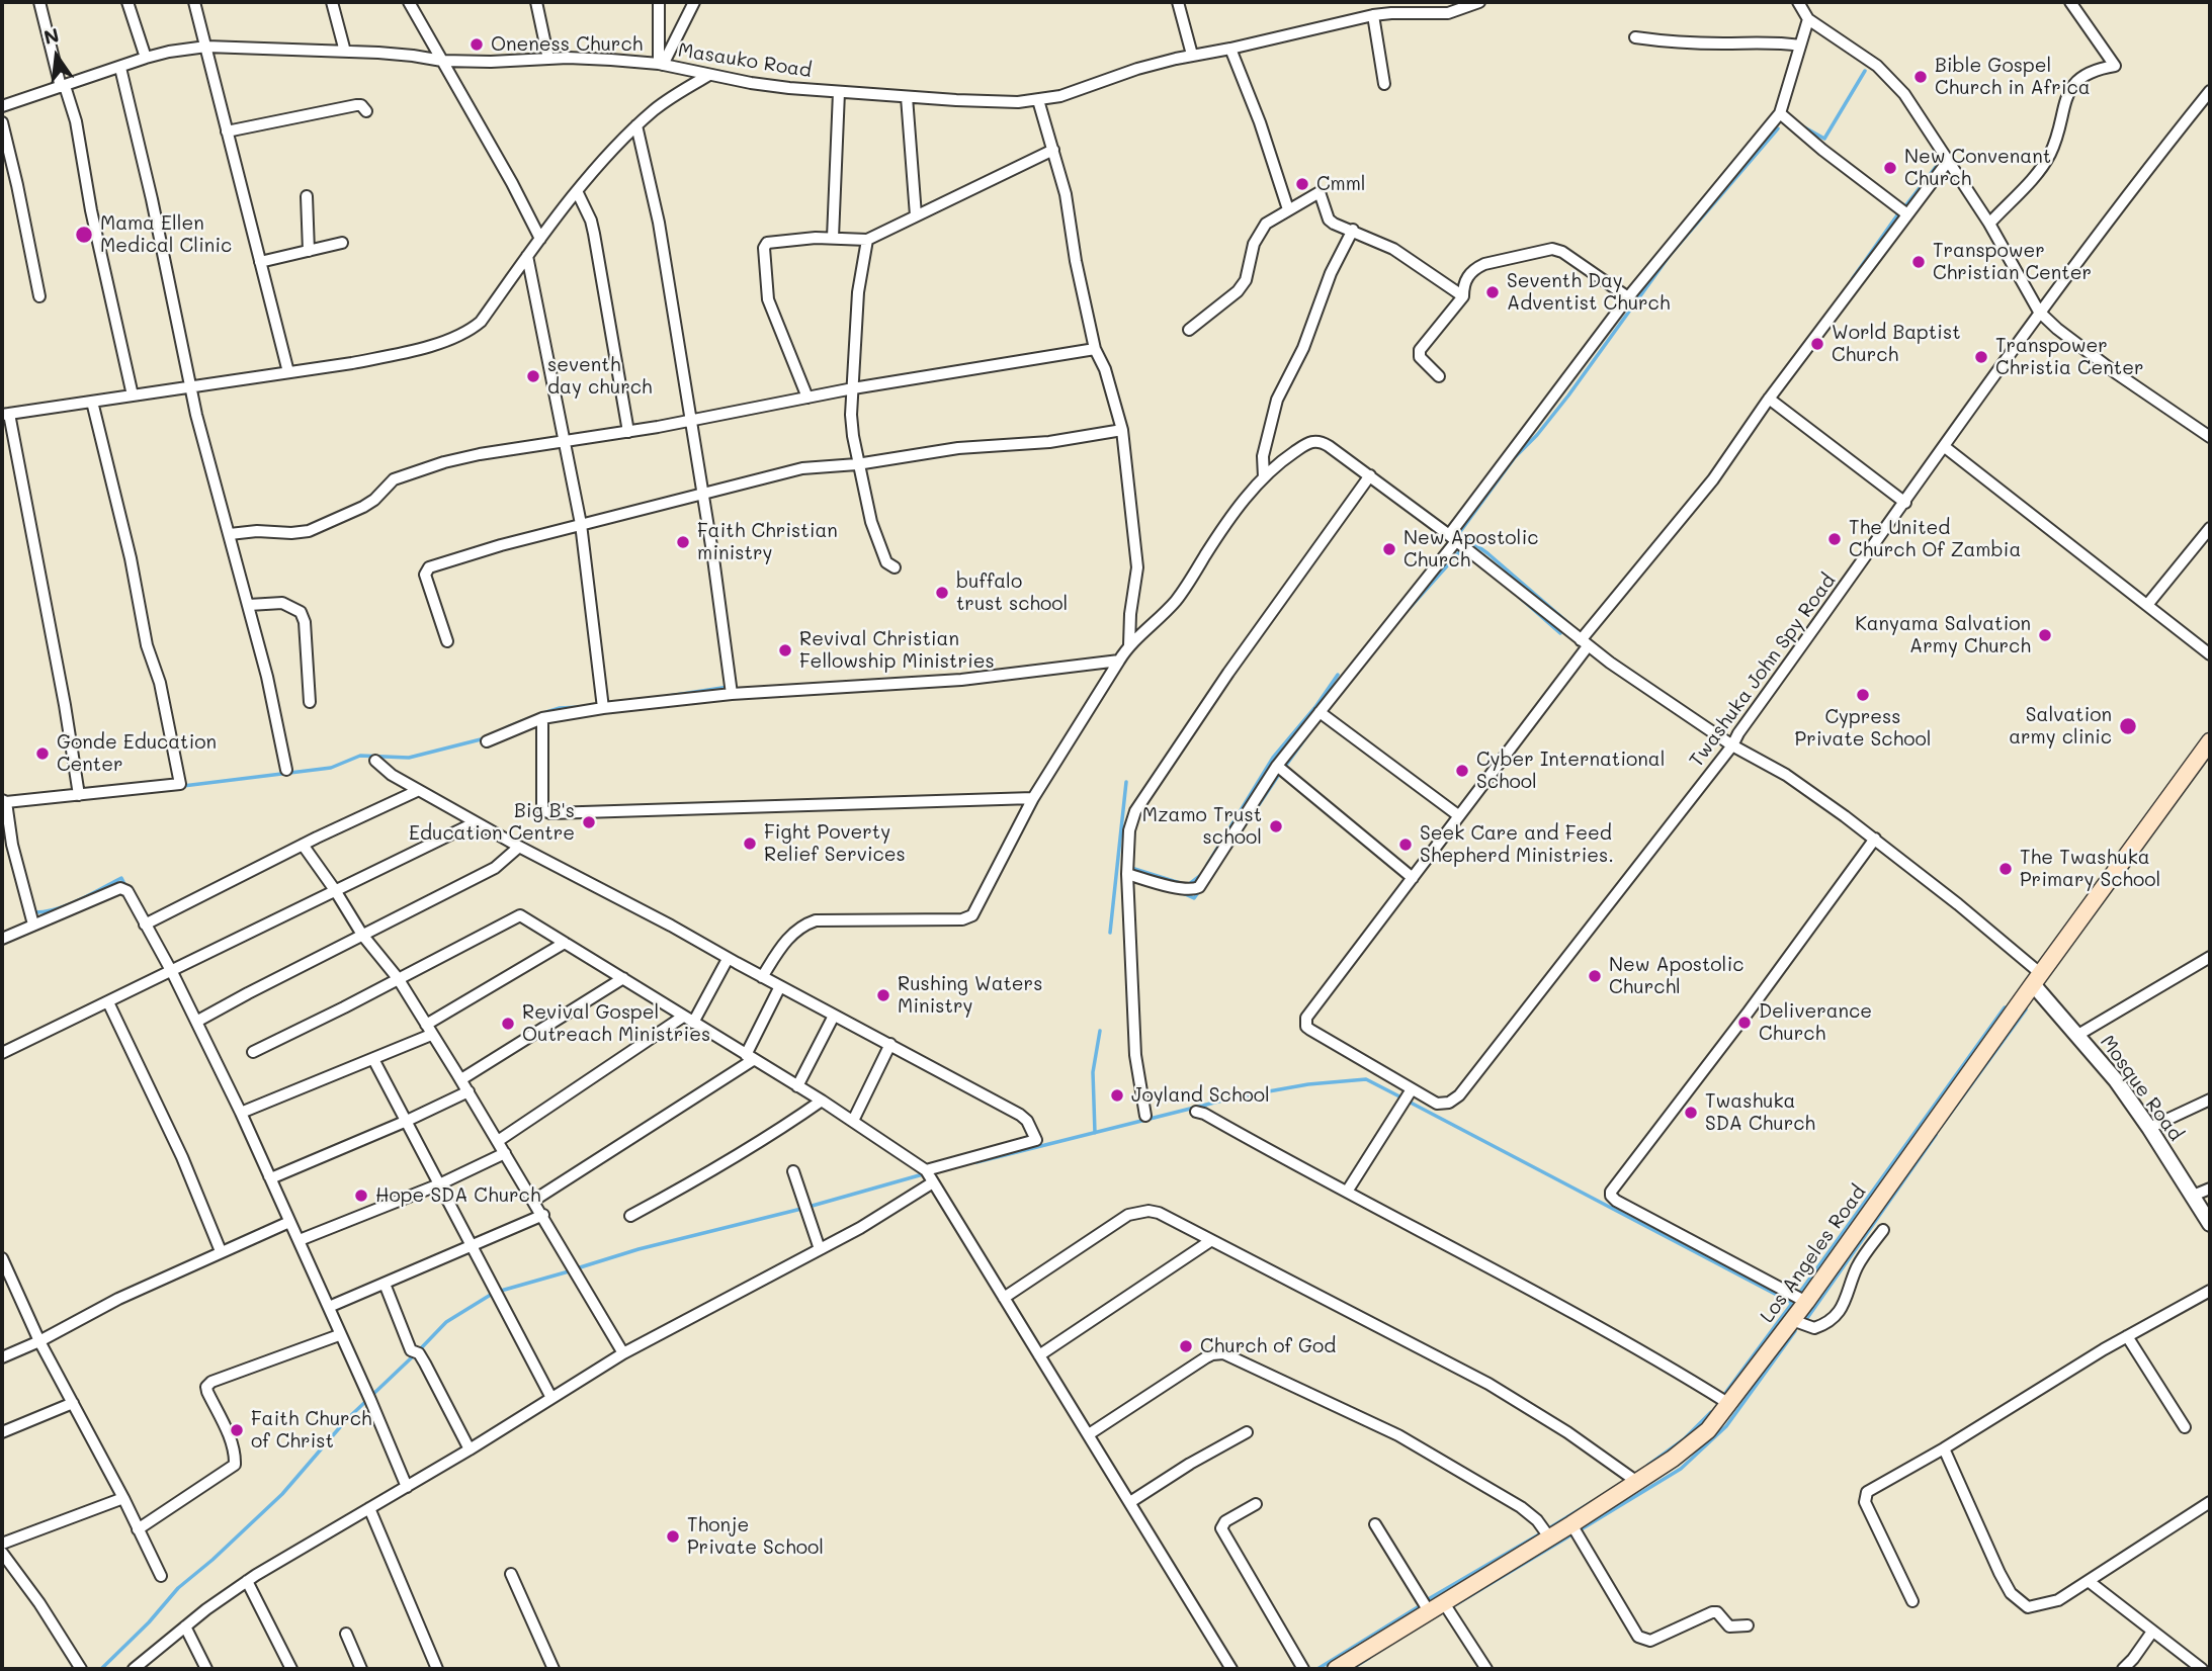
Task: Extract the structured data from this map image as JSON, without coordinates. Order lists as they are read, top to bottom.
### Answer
{
  "streets": {
    "main road": ["Los Angeles Road"],
    "street": ["Masauko Road", "Twashuka John Spy Road", "Mosque Road"]
  },
  "crossings": [
    ["Mosque Road", "Los Angeles Road"]
  ],
  "places": [
    "Oneness Church",
    "Bible Gospel Church in Africa",
    "New Convenant Church",
    "Cmml",
    "Mama Ellen Medical Clinic",
    "Transpower Christian Center",
    "Seventh Day Adventist Church",
    "World Baptist Church",
    "Transpower Christia Center",
    "seventh day church",
    "The United Church Of Zambia",
    "Faith Christian ministry",
    "New Apostolic Church",
    "buffalo trust school",
    "Kanyama Salvation Army Church",
    "Revival Christian Fellowship Ministries",
    "Cypress Private School",
    "Salvation army clinic",
    "Gonde Education Center",
    "Cyber International School",
    "Big B's Education Centre",
    "Mzamo Trust school",
    "Fight Poverty Relief Services",
    "Seek Care and Feed Shepherd Ministries.",
    "The Twashuka Primary School",
    "New Apostolic Churchl",
    "Rushing Waters Ministry",
    "Deliverance Church",
    "Revival Gospel Outreach Ministries",
    "Joyland School",
    "Twashuka SDA Church",
    "Hope SDA Church",
    "Church of God",
    "Faith Church of Christ",
    "Thonje Private School"
  ],
  "north": "top"
}
